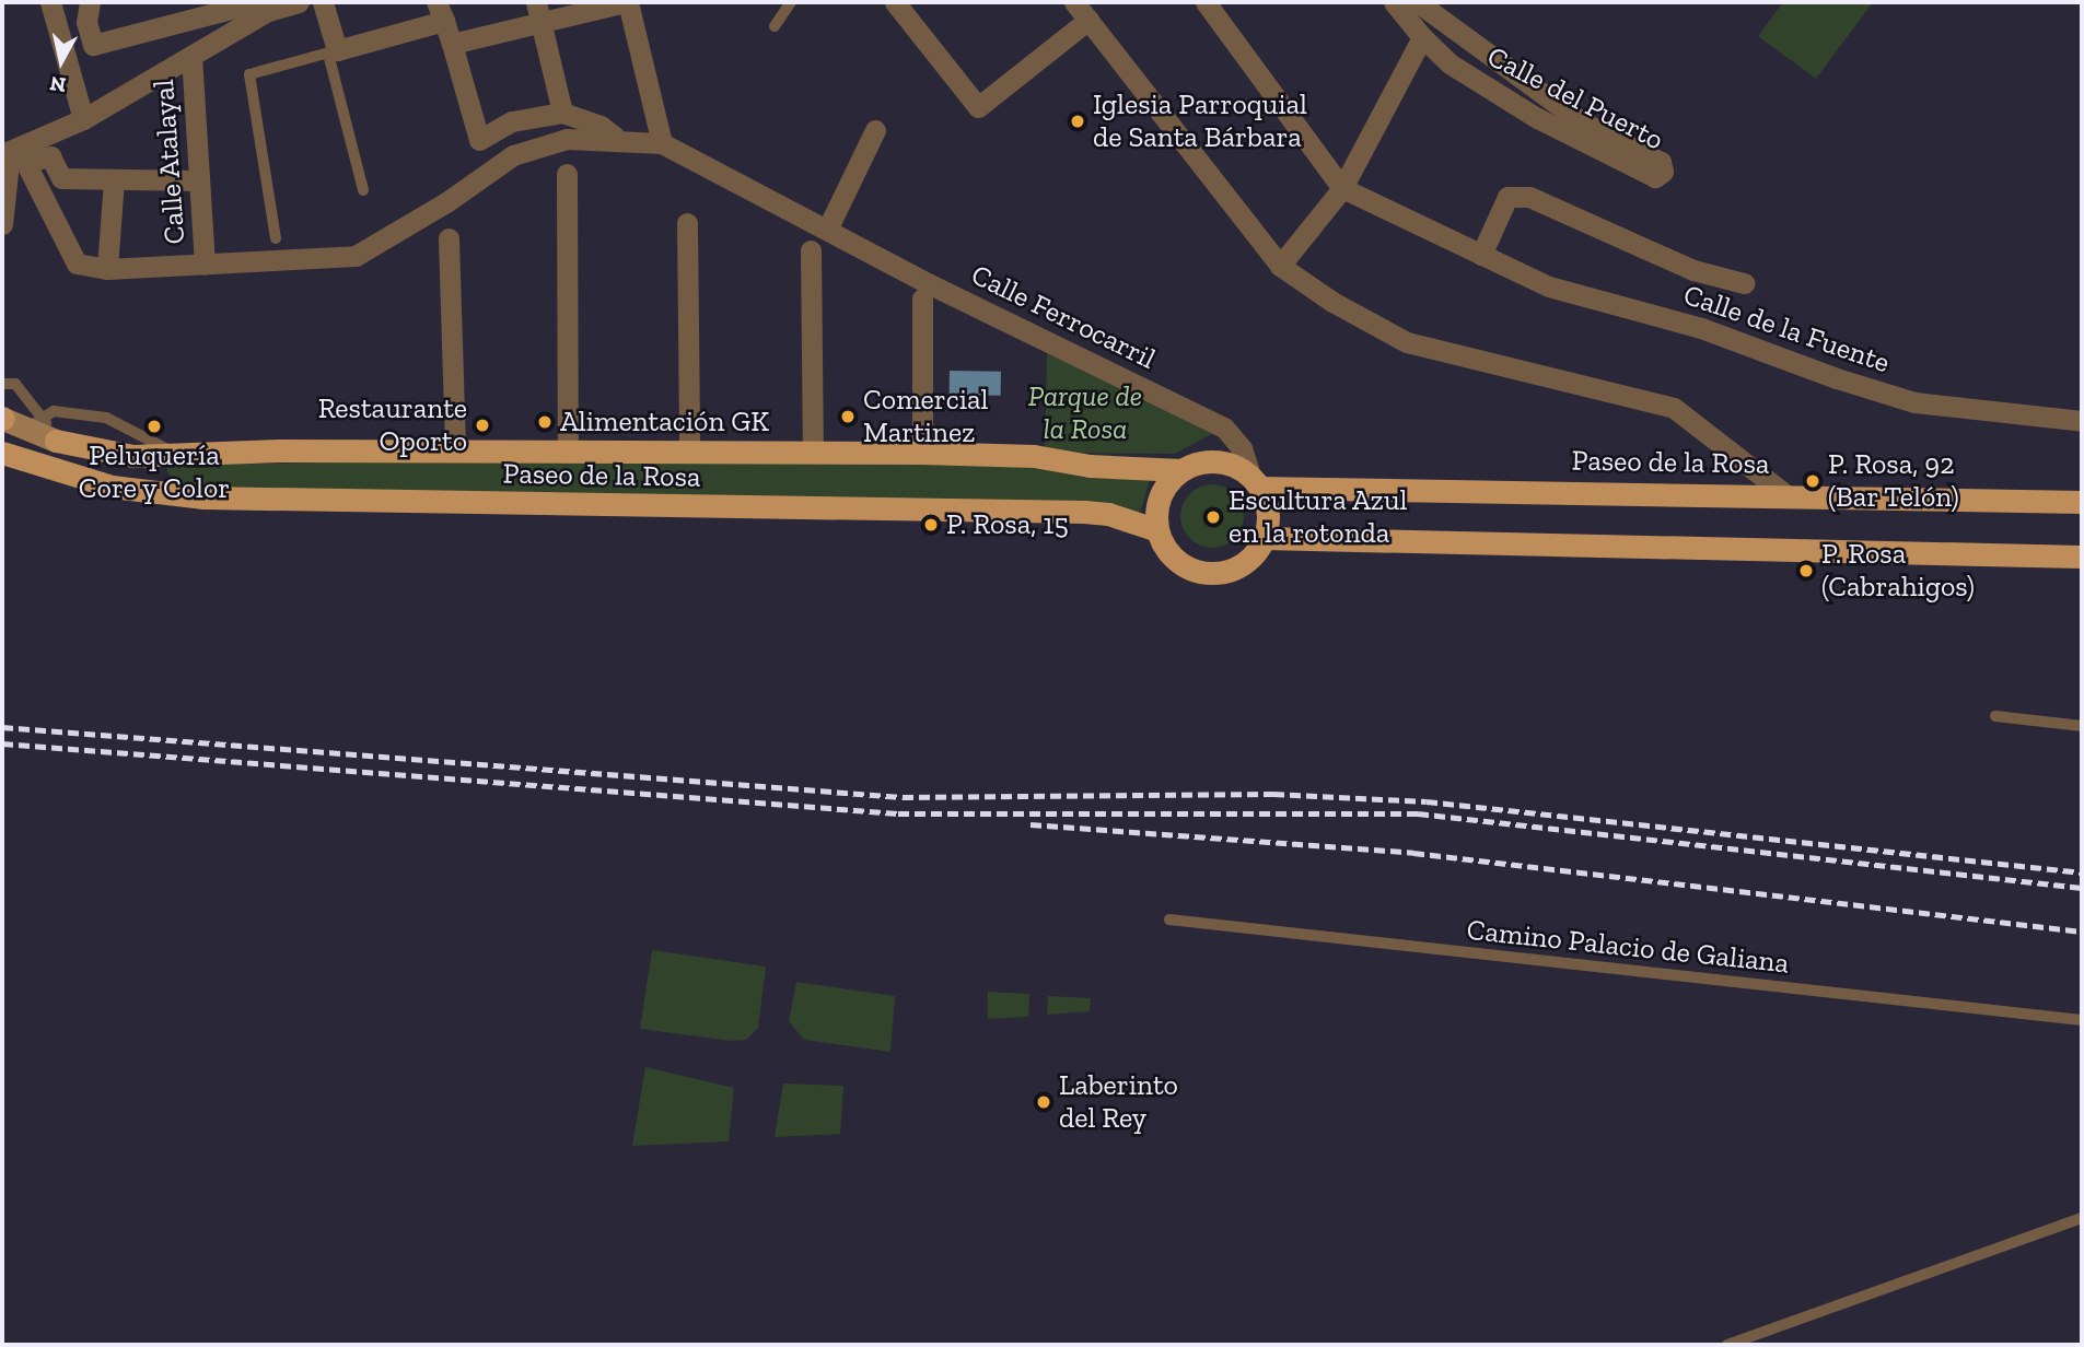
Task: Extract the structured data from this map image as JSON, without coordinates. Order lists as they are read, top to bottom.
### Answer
{
  "streets": {
    "main road": ["Paseo de la Rosa"],
    "street": [
      "Calle del Puerto",
      "Calle Atalayal",
      "Calle Ferrocarril",
      "Calle de la Fuente"
    ],
    "lane": ["Camino Palacio de Galiana"]
  },
  "crossings": [
    ["Calle Atalayal", "Calle Ferrocarril"],
    ["Calle Ferrocarril", "Paseo de la Rosa"]
  ],
  "parks": ["Parque de la Rosa"],
  "places": [
    "Iglesia Parroquial de Santa Bárbara",
    "Comercial Martinez",
    "Alimentación GK",
    "Restaurante Oporto",
    "Peluquería Core y Color",
    "P. Rosa, 92 (Bar Telón)",
    "Escultura Azul en la rotonda",
    "P. Rosa, 15",
    "P. Rosa (Cabrahigos)",
    "Laberinto del Rey"
  ],
  "north": "bottom"
}
